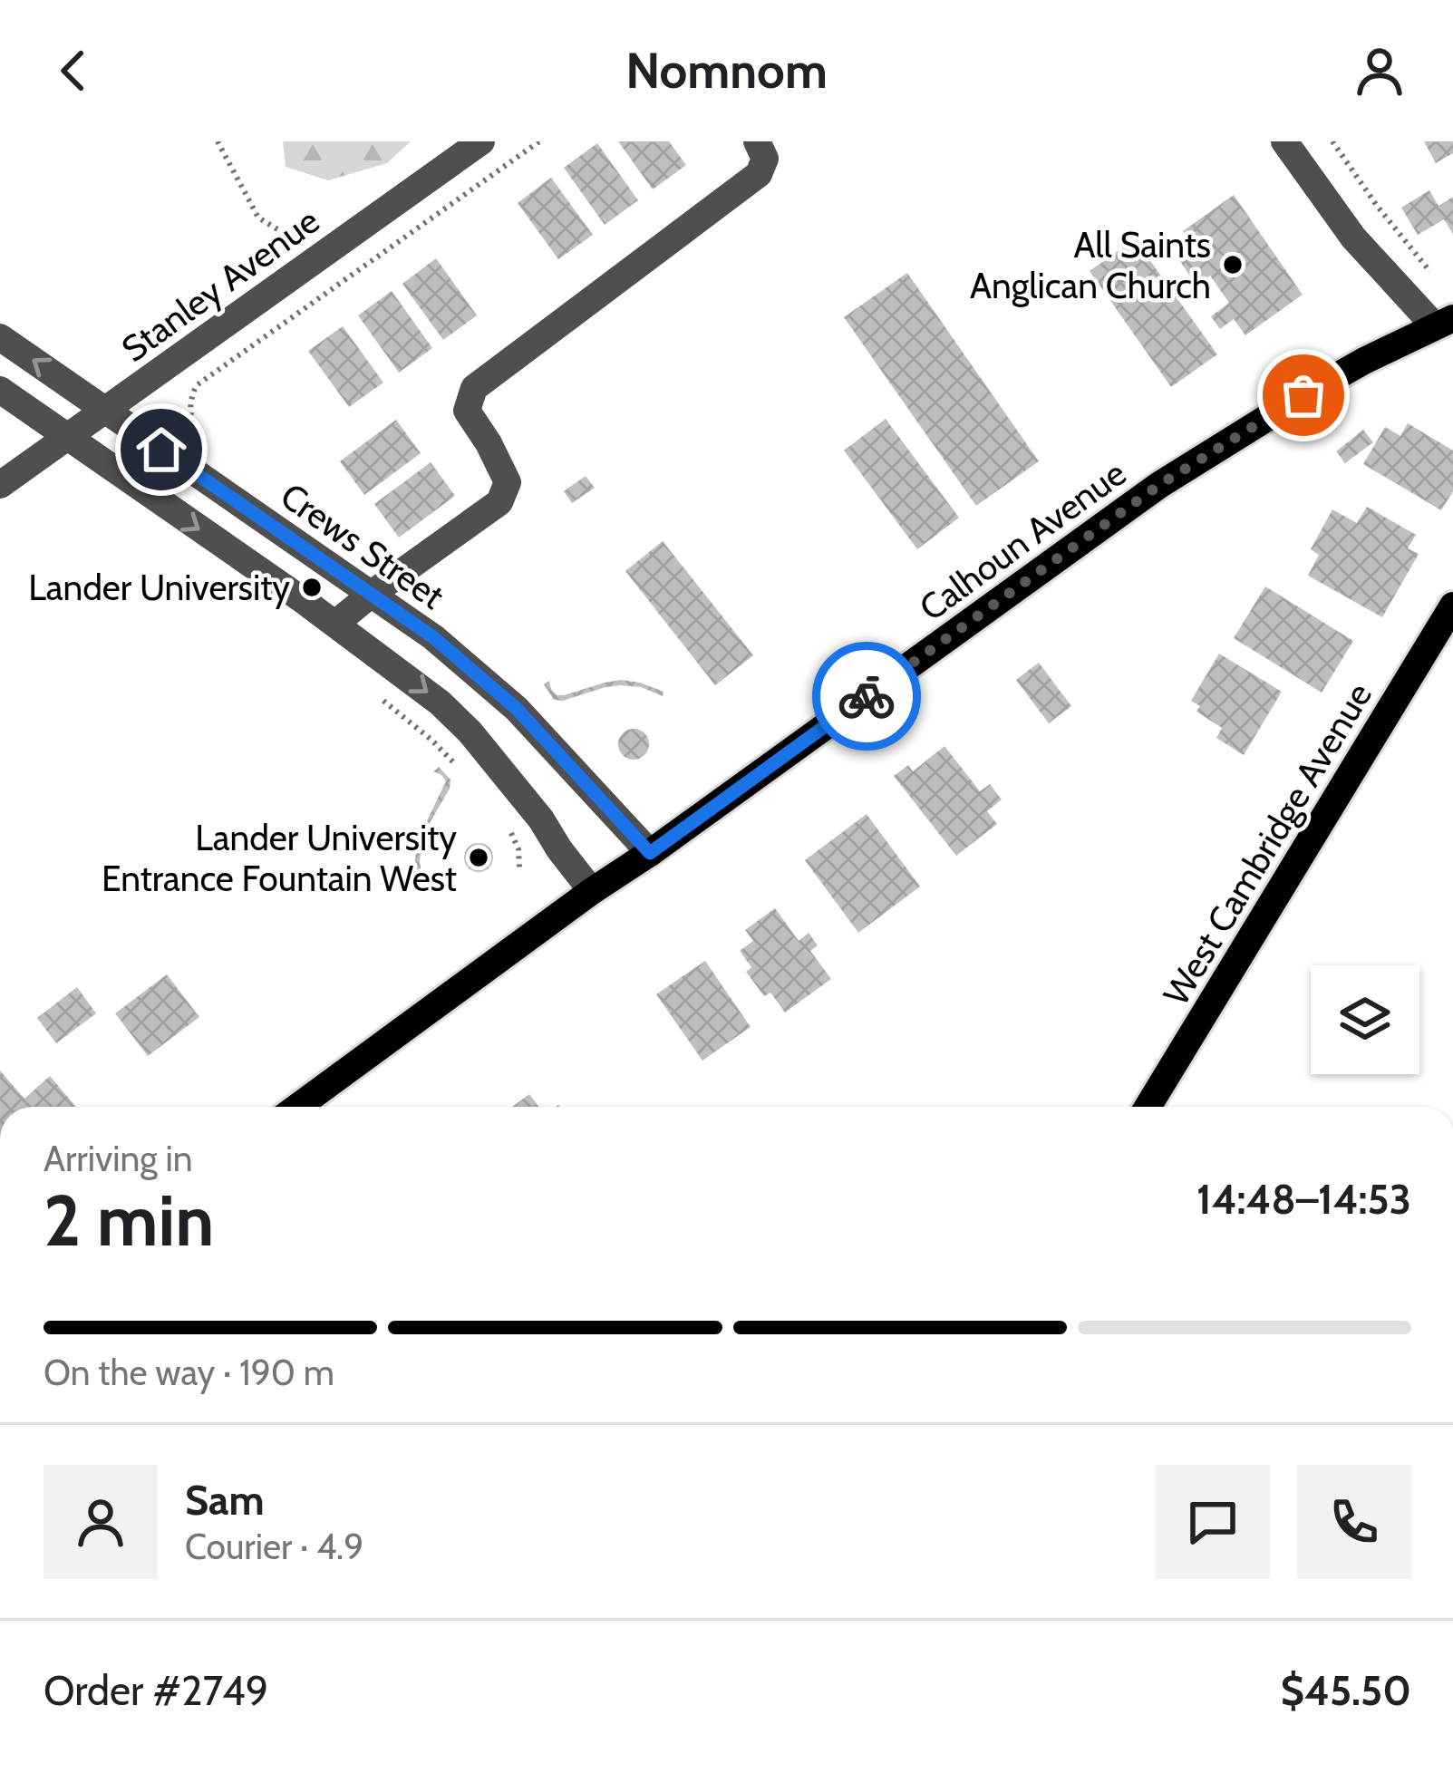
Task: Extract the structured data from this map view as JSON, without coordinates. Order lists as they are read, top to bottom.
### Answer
{
  "streets": {
    "main road": ["Calhoun Avenue", "West Cambridge Avenue"],
    "street": ["Stanley Avenue", "Crews Street"]
  },
  "crossings": [
    ["Stanley Avenue", "Crews Street"],
    ["Calhoun Avenue", "Crews Street"]
  ],
  "places": ["All Saints Anglican Church", "Lander University", "Lander University Entrance Fountain West"],
  "page": {
    "header": "Nomnom",
    "heading": ["2 min", "Arriving in", "14:48–14:53"],
    "panel": [
      "Sam",
      "Courier · 4.9",
      "Order #2749",
      "$45.50"
    ],
    "bar": "On the way · 190 m"
  }
}
